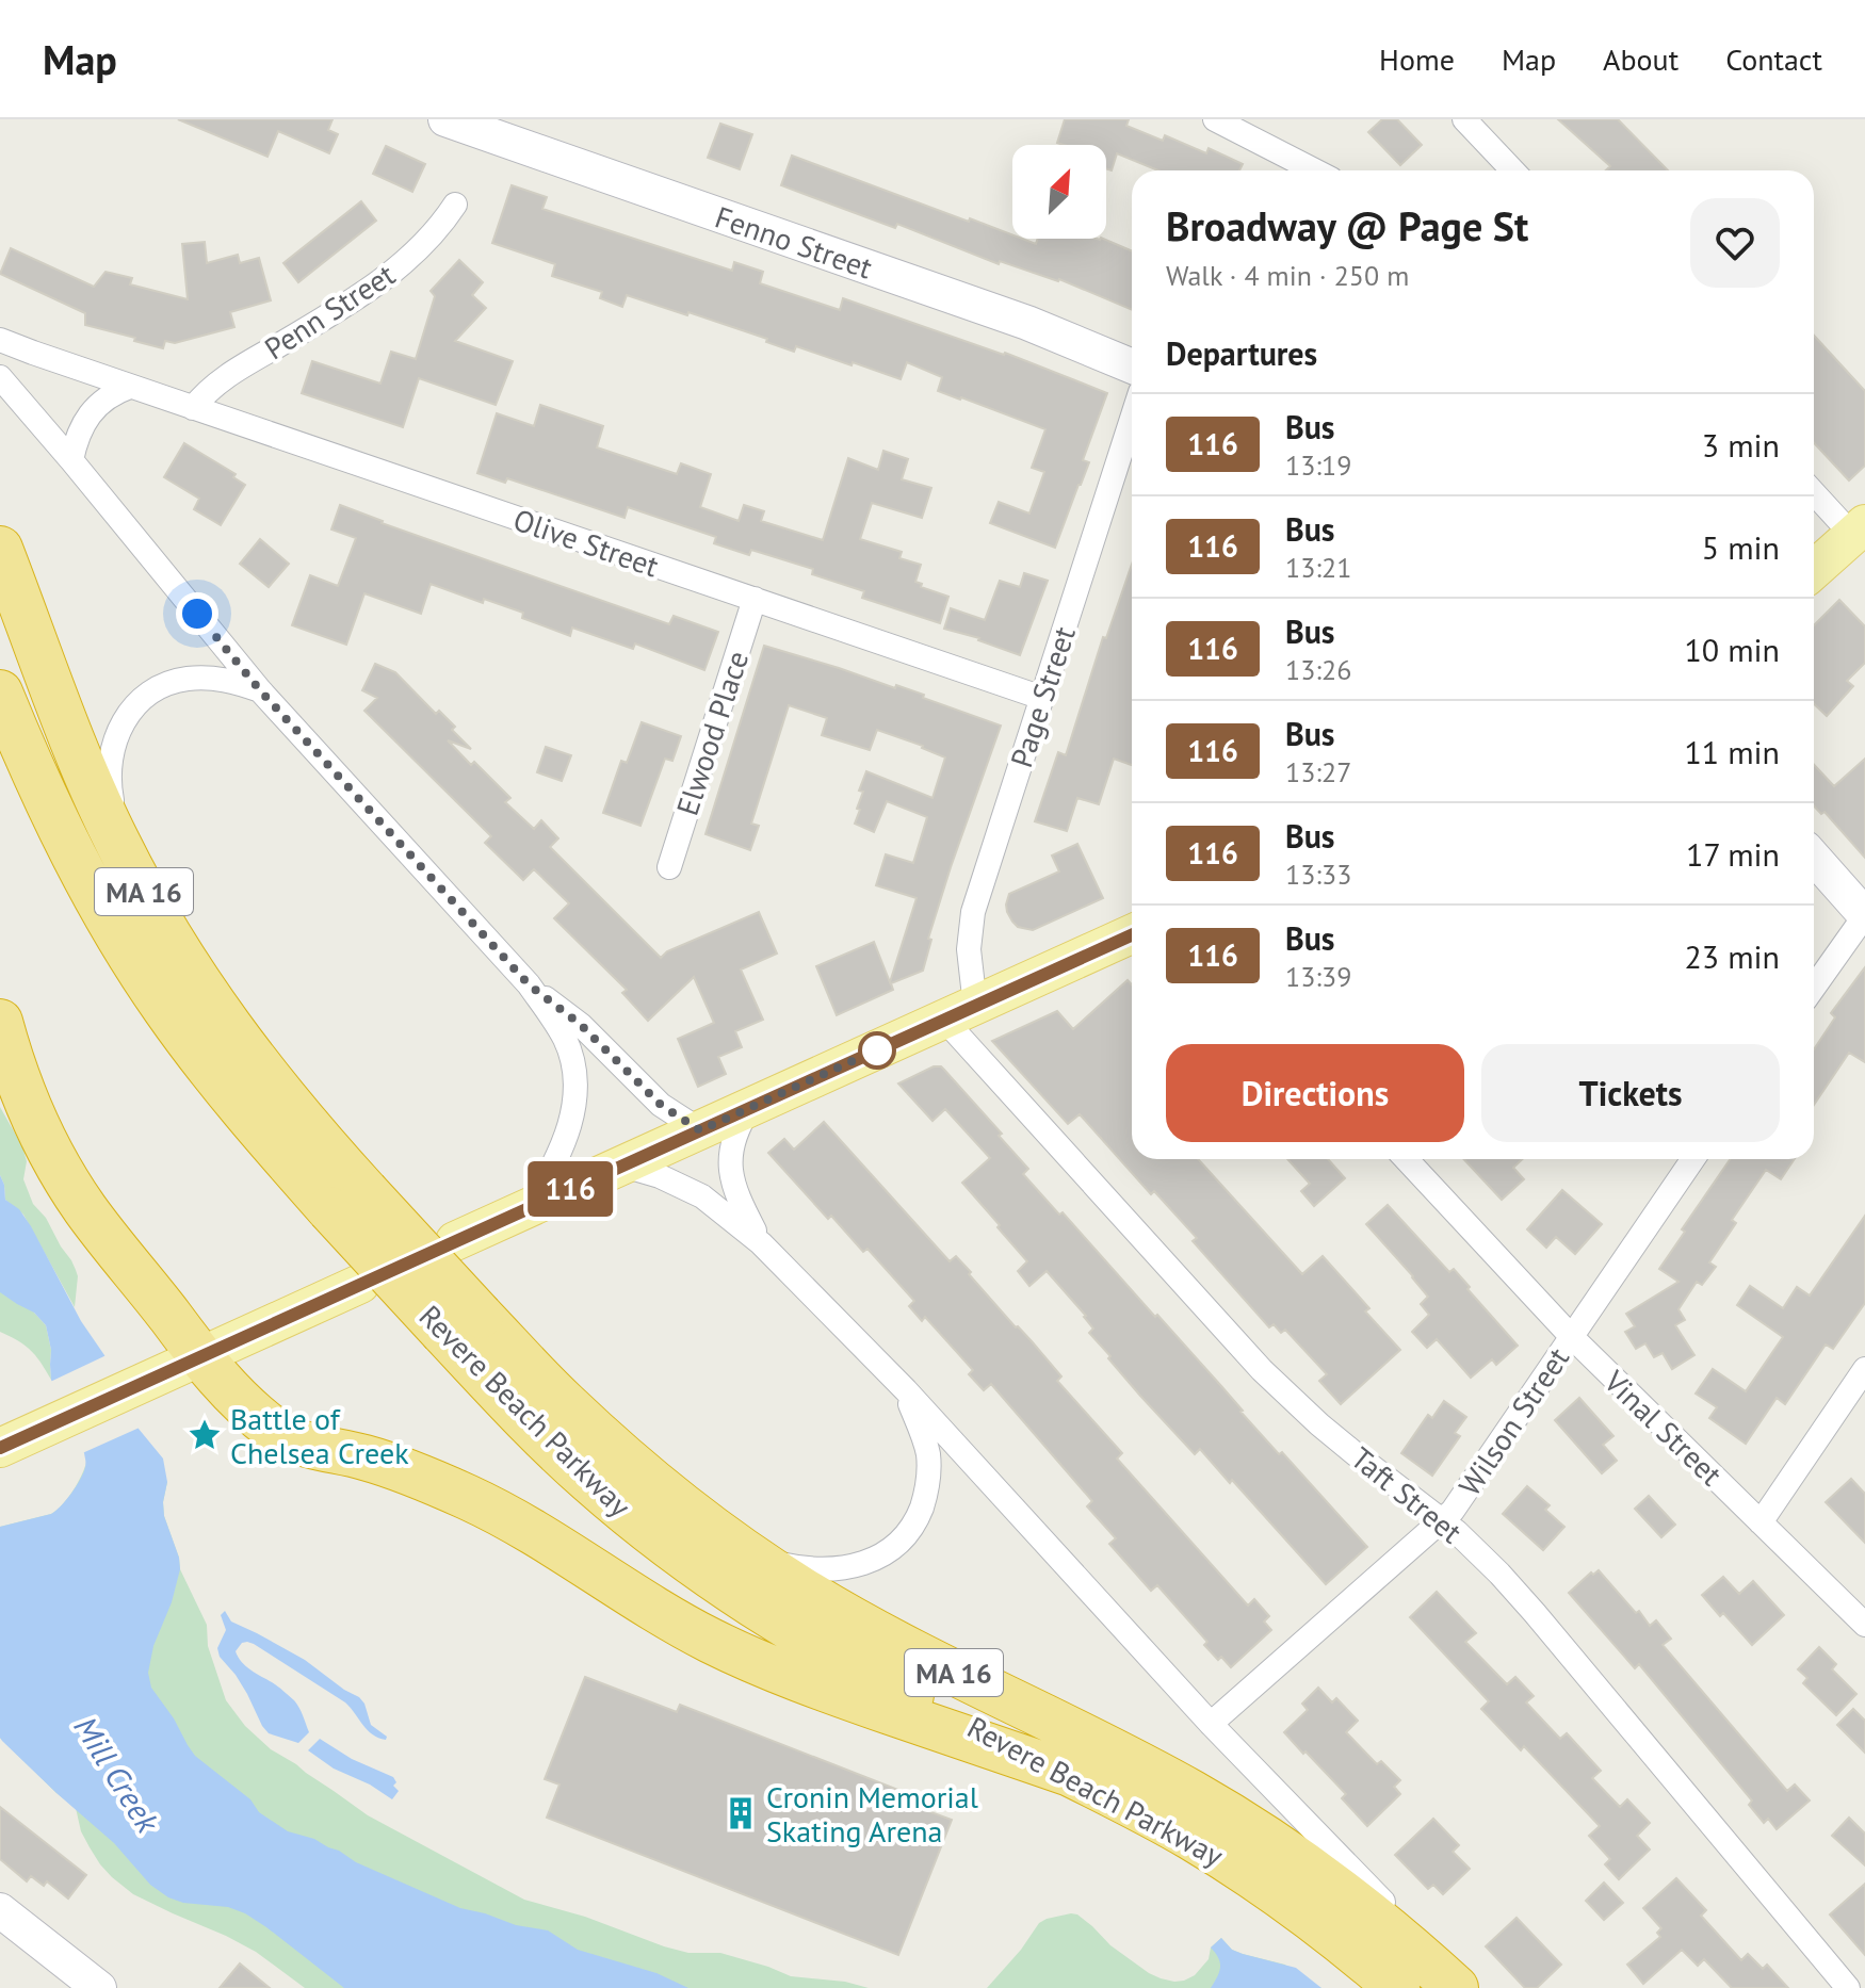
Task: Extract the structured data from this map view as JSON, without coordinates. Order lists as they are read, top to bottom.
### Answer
{
  "streets": {
    "highway": ["MA 16", "Revere Beach Parkway"],
    "street": [
      "Fenno Street",
      "Penn Street",
      "Olive Street",
      "Page Street",
      "Elwood Place",
      "Wilson Street",
      "Vinal Street",
      "Taft Street"
    ]
  },
  "crossings": [
    ["Penn Street", "Olive Street"],
    ["Olive Street", "Page Street"],
    ["Olive Street", "Elwood Place"],
    ["Page Street", "Taft Street"],
    ["Revere Beach Parkway", "Wilson Street"],
    ["Wilson Street", "Vinal Street"],
    ["Wilson Street", "Taft Street"]
  ],
  "water": ["Mill Creek"],
  "places": {
    "place": ["Battle of Chelsea Creek"],
    "building": ["Cronin Memorial Skating Arena"]
  },
  "lines": ["bus line 116"],
  "north": "top right",
  "page": {
    "header": "Map",
    "nav": [
      "Home",
      "Map",
      "About",
      "Contact"
    ],
    "on_map": "116",
    "heading": [
      ["Broadway @ Page St", "Walk · 4 min · 250 m"],
      "Departures"
    ],
    "list": [
      {
        "mark": "116",
        "name": "Bus",
        "note": "13:19",
        "value": "3 min"
      },
      {
        "mark": "116",
        "name": "Bus",
        "note": "13:21",
        "value": "5 min"
      },
      {
        "mark": "116",
        "name": "Bus",
        "note": "13:26",
        "value": "10 min"
      },
      {
        "mark": "116",
        "name": "Bus",
        "note": "13:27",
        "value": "11 min"
      },
      {
        "mark": "116",
        "name": "Bus",
        "note": "13:33",
        "value": "17 min"
      },
      {
        "mark": "116",
        "name": "Bus",
        "note": "13:39",
        "value": "23 min"
      }
    ],
    "buttons": ["Directions", "Tickets"]
  }
}
